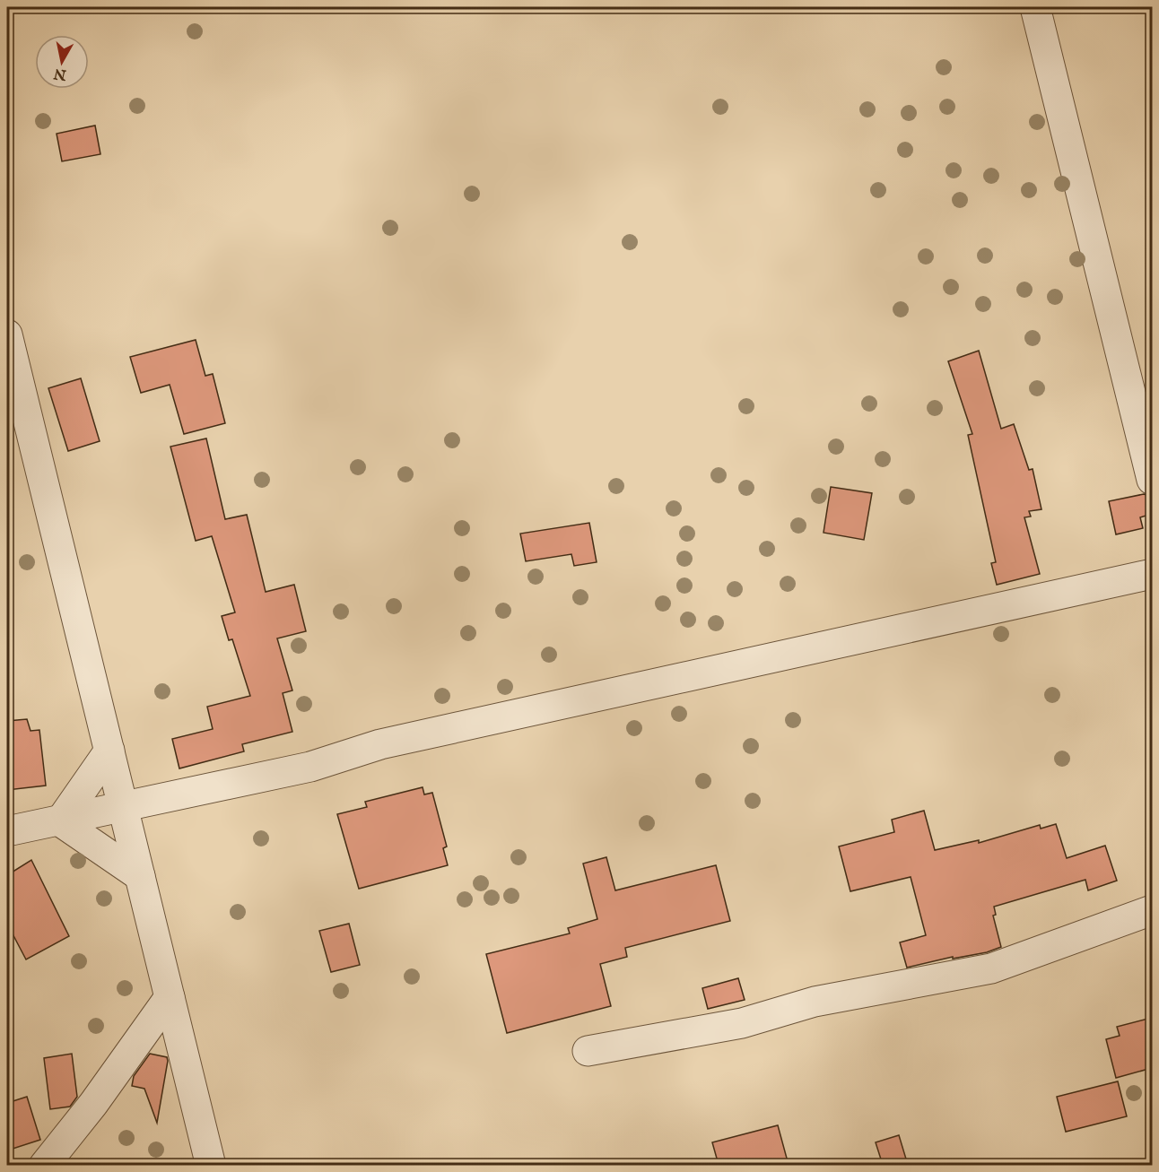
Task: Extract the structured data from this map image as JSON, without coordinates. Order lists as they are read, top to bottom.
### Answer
{
  "north": "bottom"
}
